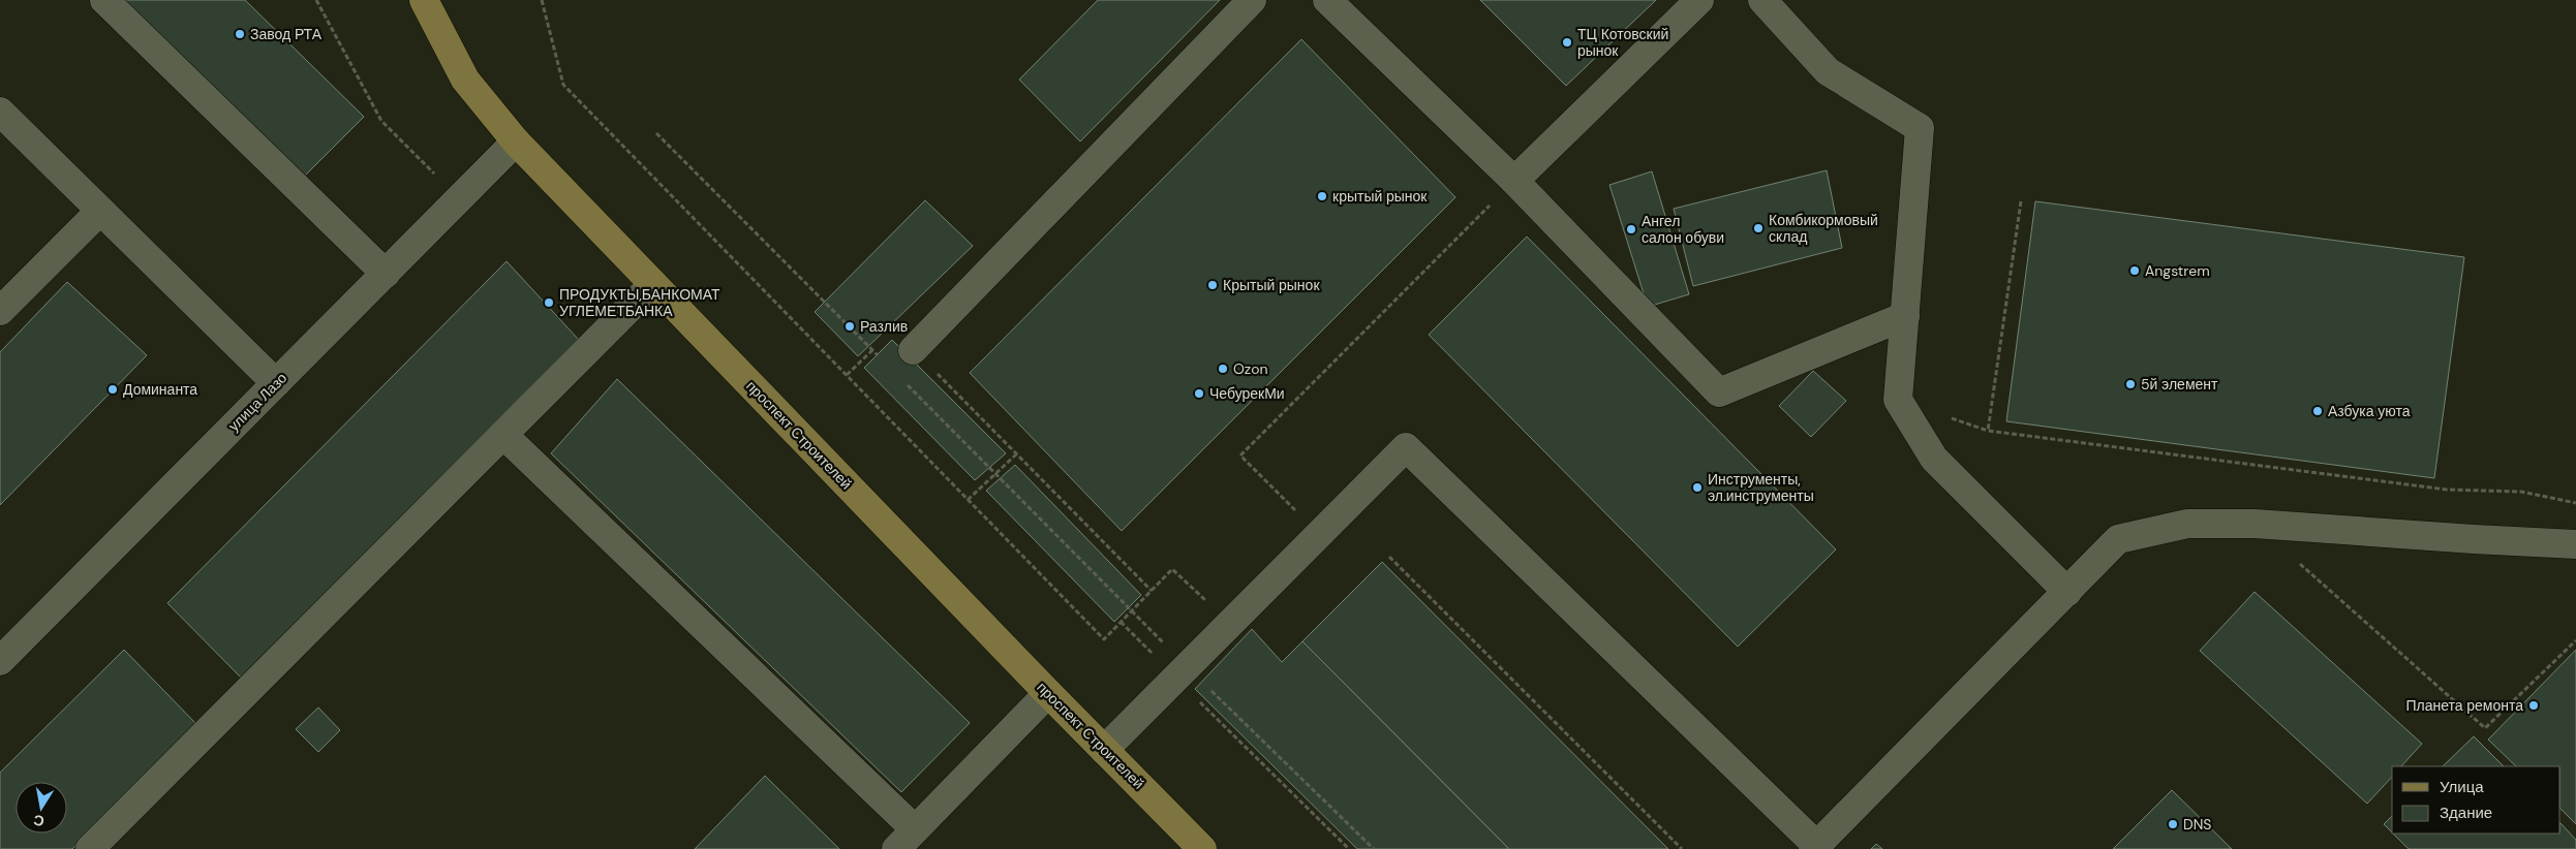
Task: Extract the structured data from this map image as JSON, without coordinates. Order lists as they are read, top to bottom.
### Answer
{
  "streets": {
    "main road": ["проспект Строителей"],
    "street": ["улица Лазо"]
  },
  "crossings": [
    ["улица Лазо", "проспект Строителей"]
  ],
  "places": [
    "Завод РТА",
    "ТЦ Котовский рынок",
    "крытый рынок",
    "Комбикормовый склад",
    "Ангел салон обуви",
    "Angstrem",
    "Крытый рынок",
    "ПРОДУКТЫ,БАНКОМАТ УГЛЕМЕТБАНКА",
    "Разлив",
    "Ozon",
    "5й элемент",
    "Доминанта",
    "ЧебурекМи",
    "Азбука уюта",
    "Инструменты, эл.инструменты",
    "Планета ремонта",
    "DNS"
  ],
  "legend": ["Улица", "Здание"],
  "north": "bottom"
}
